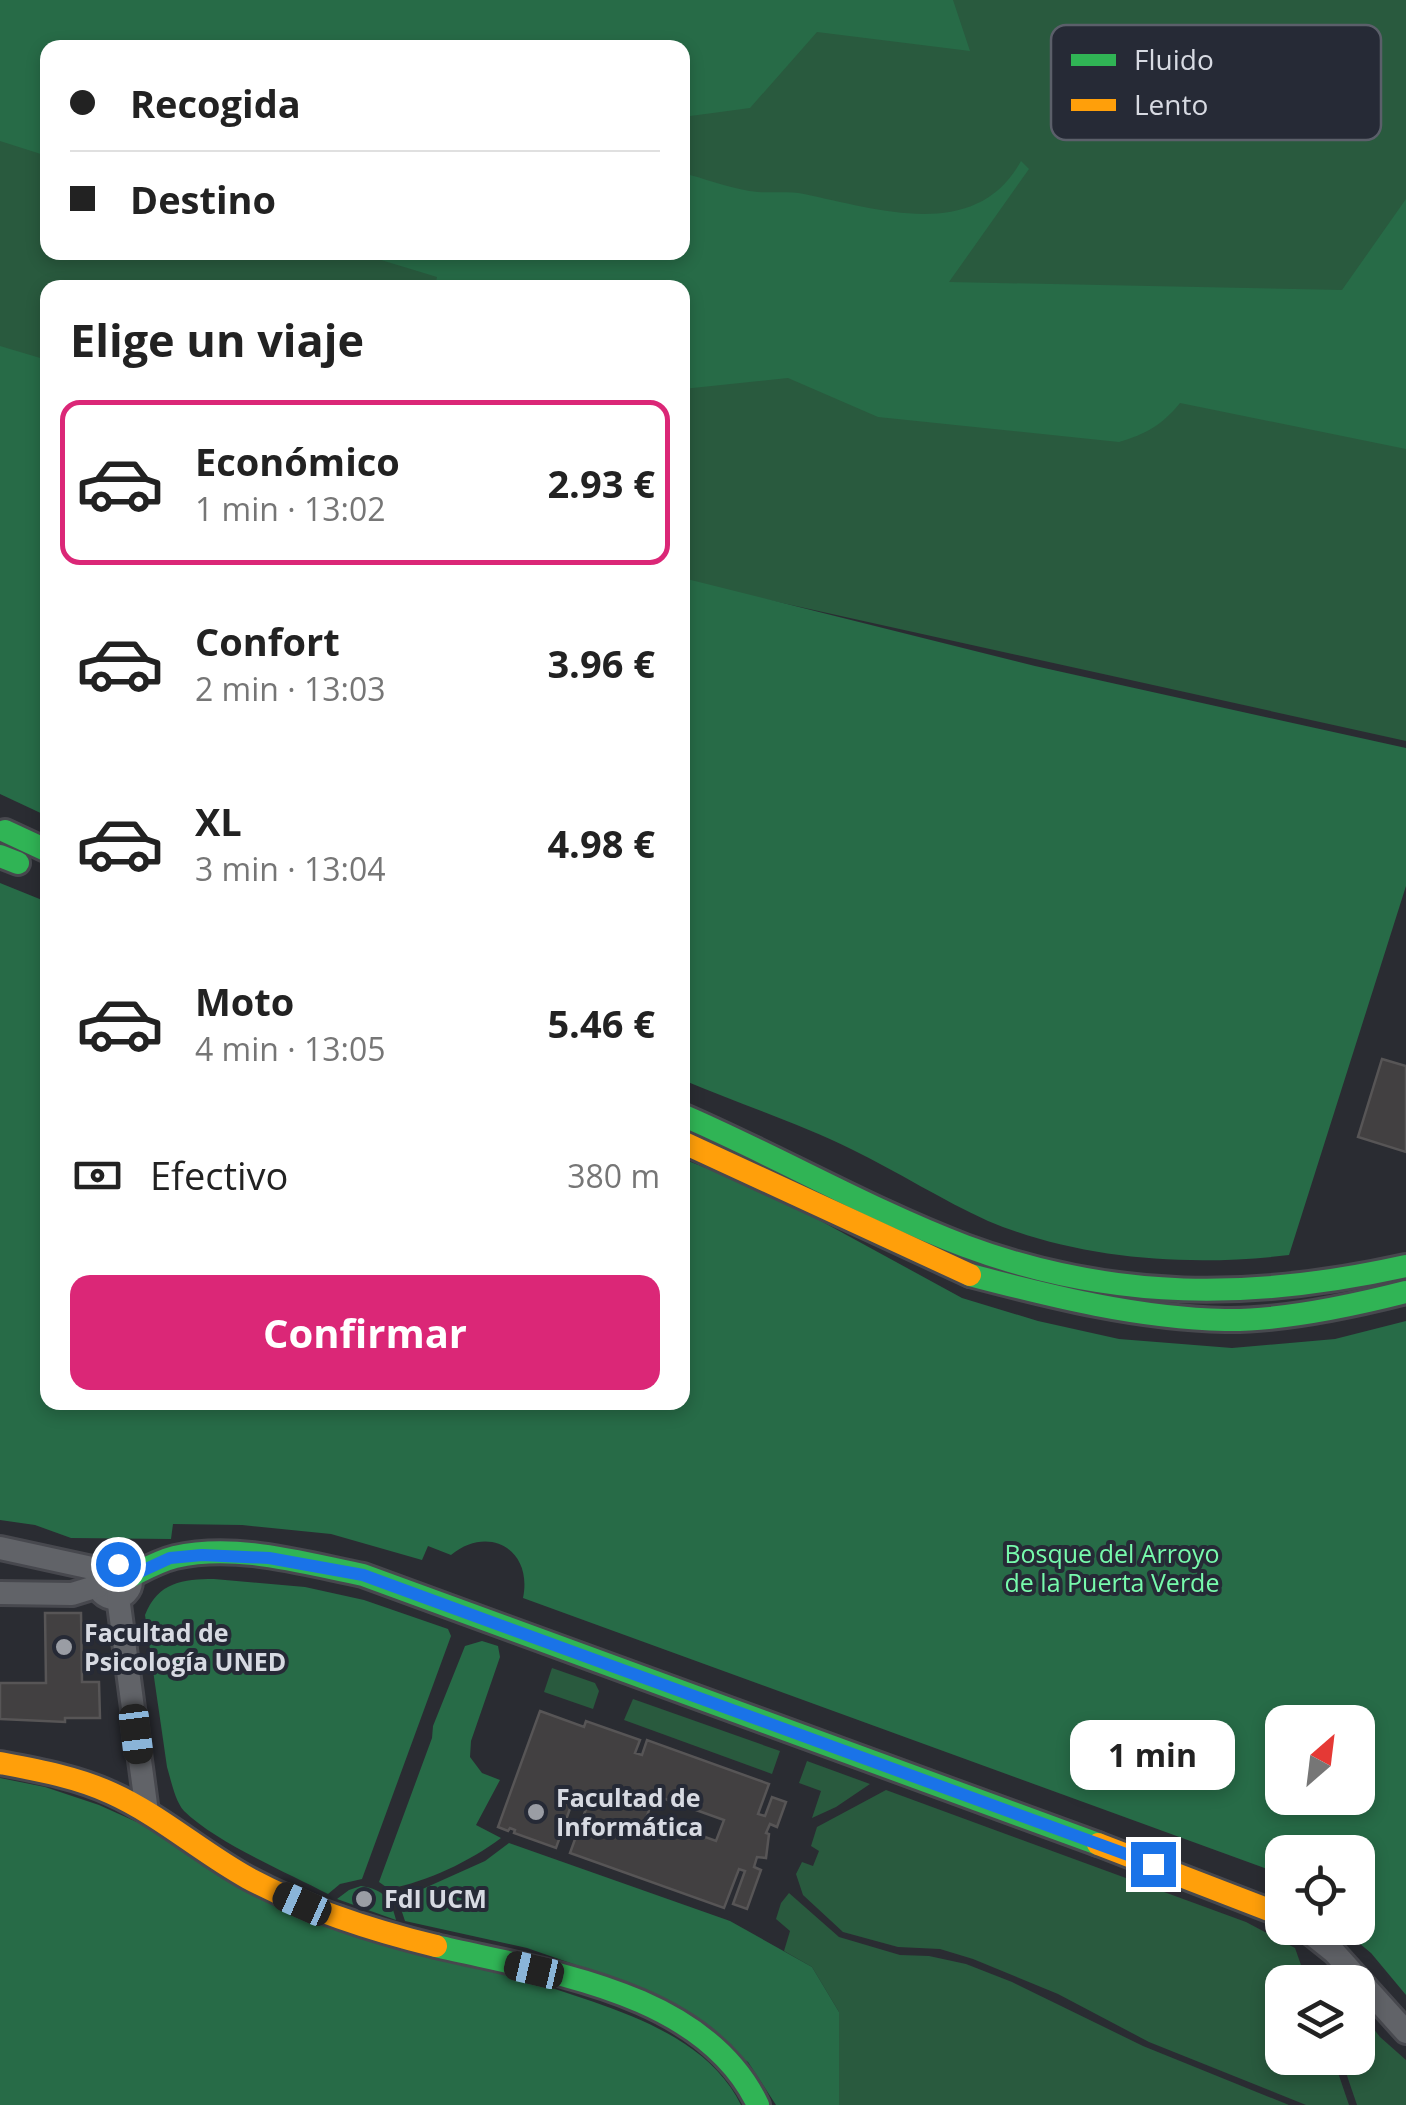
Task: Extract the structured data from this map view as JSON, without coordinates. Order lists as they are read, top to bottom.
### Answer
{
  "parks": ["Bosque del Arroyo de la Puerta Verde"],
  "places": ["Facultad de Psicología UNED", "Facultad de Informática", "FdI UCM"],
  "legend": ["Fluido", "Lento"],
  "north": "top right",
  "page": {
    "banner": ["Recogida", "Destino"],
    "heading": "Elige un viaje",
    "list": [
      {
        "name": "Económico",
        "note": "1 min · 13:02",
        "value": "2.93 €"
      },
      {
        "name": "Confort",
        "note": "2 min · 13:03",
        "value": "3.96 €"
      },
      {
        "name": "XL",
        "note": "3 min · 13:04",
        "value": "4.98 €"
      },
      {
        "name": "Moto",
        "note": "4 min · 13:05",
        "value": "5.46 €"
      }
    ],
    "pay": ["Efectivo", "380 m"],
    "buttons": "Confirmar",
    "bubble": "1 min"
  }
}
